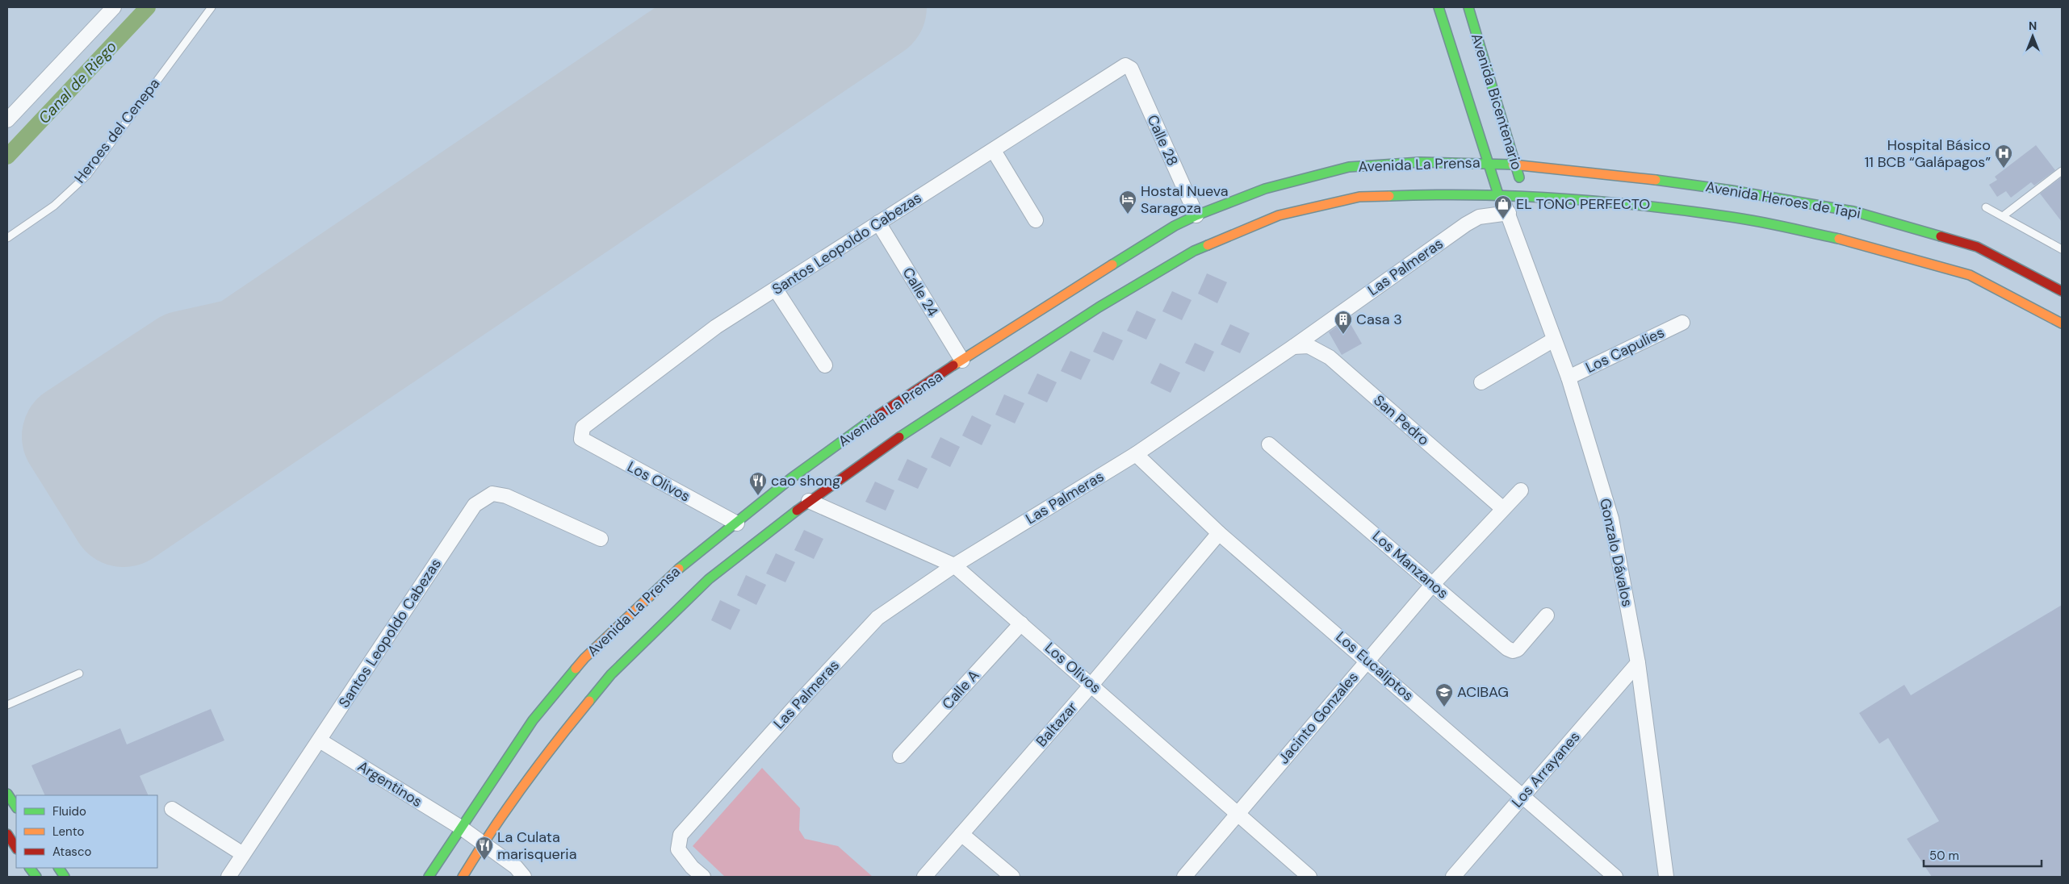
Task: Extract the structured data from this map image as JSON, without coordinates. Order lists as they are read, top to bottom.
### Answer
{
  "streets": {
    "main road": ["Avenida Bicentenario", "Avenida La Prensa", "Avenida Heroes de Tapi"],
    "street": [
      "Calle 28",
      "Santos Leopoldo Cabezas",
      "Las Palmeras",
      "Calle 24",
      "Los Capulies",
      "San Pedro",
      "Los Olivos",
      "Gonzalo Dávalos",
      "Los Manzanos",
      "Los Eucaliptos",
      "Calle A",
      "Jacinto Gonzales",
      "Baltazar",
      "Los Arrayanes",
      "Argentinos"
    ],
    "lane": ["Heroes del Cenepa"]
  },
  "crossings": [
    ["Avenida Bicentenario", "Avenida La Prensa"],
    ["Avenida Bicentenario", "Avenida Heroes de Tapi"],
    ["Avenida Bicentenario", "Gonzalo Dávalos"],
    ["Calle 28", "Avenida La Prensa"],
    ["Calle 28", "Santos Leopoldo Cabezas"],
    ["Avenida La Prensa", "Avenida Heroes de Tapi"],
    ["Avenida La Prensa", "Calle 24"],
    ["Avenida La Prensa", "Los Olivos"],
    ["Avenida La Prensa", "Gonzalo Dávalos"],
    ["Avenida La Prensa", "Argentinos"],
    ["Avenida Heroes de Tapi", "Gonzalo Dávalos"],
    ["Santos Leopoldo Cabezas", "Calle 24"],
    ["Santos Leopoldo Cabezas", "Los Olivos"],
    ["Santos Leopoldo Cabezas", "Argentinos"],
    ["Las Palmeras", "San Pedro"],
    ["Las Palmeras", "Los Olivos"],
    ["Las Palmeras", "Gonzalo Dávalos"],
    ["Las Palmeras", "Los Eucaliptos"],
    ["Los Capulies", "Gonzalo Dávalos"],
    ["San Pedro", "Jacinto Gonzales"],
    ["Los Olivos", "Calle A"],
    ["Los Olivos", "Jacinto Gonzales"],
    ["Los Olivos", "Baltazar"],
    ["Gonzalo Dávalos", "Los Arrayanes"],
    ["Los Manzanos", "Jacinto Gonzales"],
    ["Los Eucaliptos", "Jacinto Gonzales"],
    ["Los Eucaliptos", "Baltazar"],
    ["Los Eucaliptos", "Los Arrayanes"]
  ],
  "water": ["Canal de Riego"],
  "places": {
    "hospital": ["Hospital Básico 11 BCB “Galápagos”"],
    "hotel": ["Hostal Nueva Saragoza"],
    "shop": ["EL TONO PERFECTO"],
    "building": ["Casa 3"],
    "restaurant": ["cao shong", "La Culata marisqueria"],
    "school or university": ["ACIBAG"]
  },
  "legend": ["Fluido", "Lento", "Atasco"],
  "scale_bar": "50 m",
  "north": "top"
}
